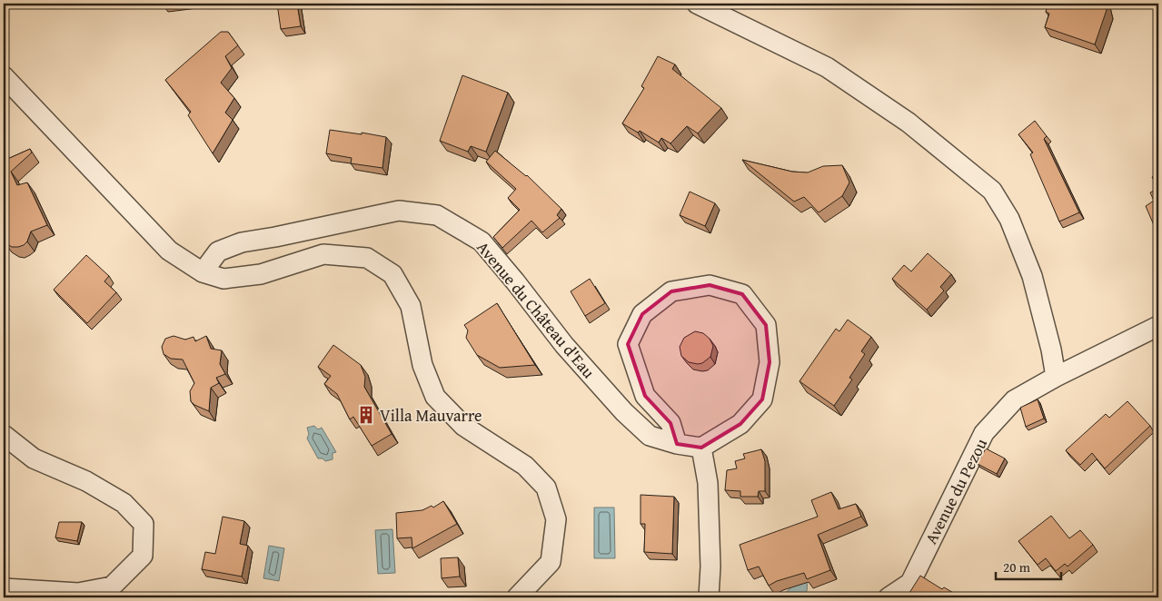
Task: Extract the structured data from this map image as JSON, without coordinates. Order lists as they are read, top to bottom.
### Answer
{
  "streets": {
    "street": ["Avenue du Château d'Eau", "Avenue du Pezou"]
  },
  "places": {
    "building": ["Villa Mauvarre"]
  },
  "scale_bar": "20 m"
}
